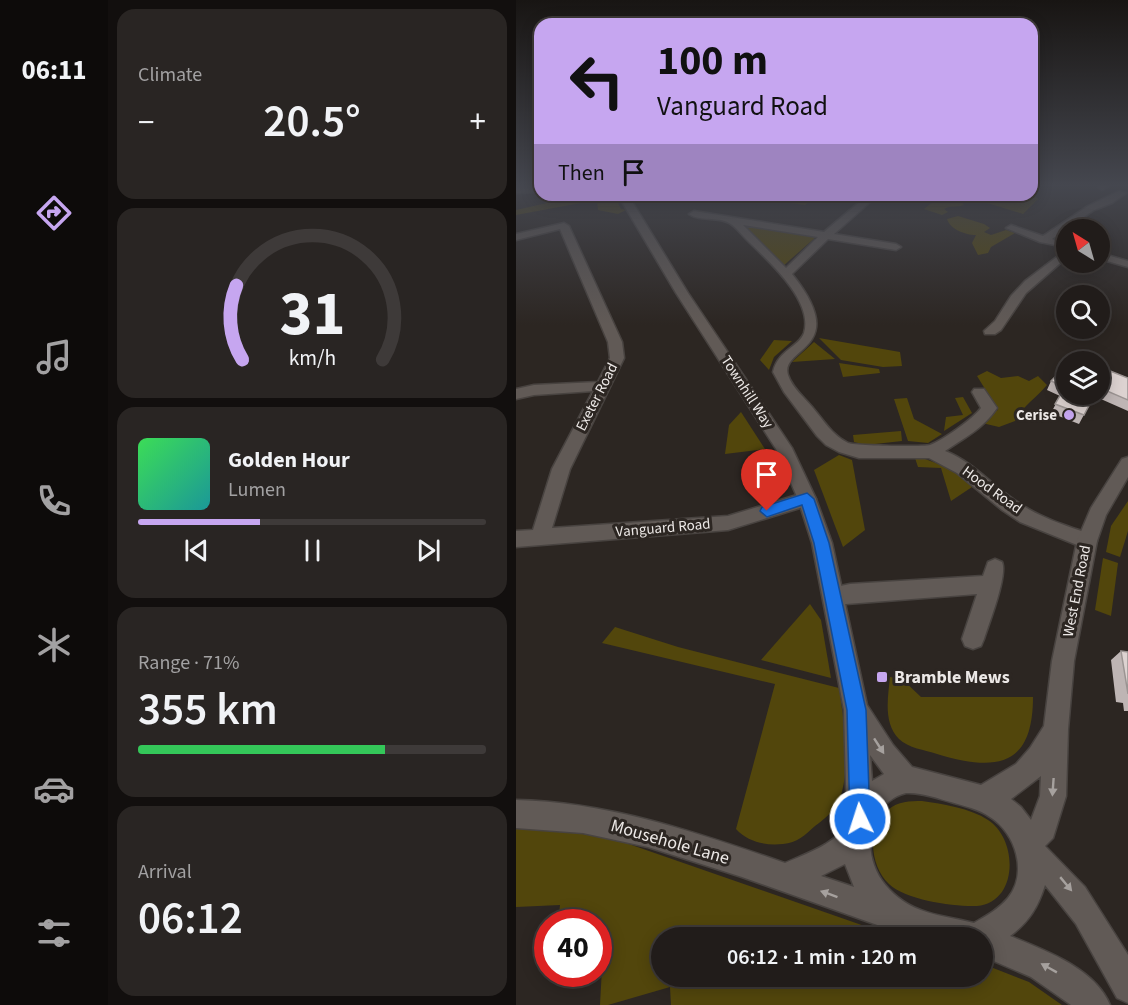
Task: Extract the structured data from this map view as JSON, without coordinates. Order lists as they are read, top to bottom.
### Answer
{
  "streets": {
    "street": [
      "Townhill Way",
      "Exeter Road",
      "Hood Road",
      "Vanguard Road",
      "West End Road",
      "Mousehole Lane"
    ]
  },
  "crossings": [
    ["Townhill Way", "Vanguard Road"],
    ["Exeter Road", "Vanguard Road"],
    ["Hood Road", "West End Road"]
  ],
  "places": {
    "other": ["Cerise"],
    "transit": ["Bramble Mews"]
  },
  "north": "top left",
  "page": {
    "tabs": "06:11",
    "tile": [
      "Climate",
      ["Range · 71%", "355 km"],
      ["Arrival", "06:12"]
    ],
    "turn": ["100 m", "Vanguard Road"],
    "heat": ["−", "20.5°", "+"],
    "then": "Then",
    "song": ["Golden Hour", "Lumen"],
    "limit": "40",
    "trip": "06:12 · 1 min · 120 m",
    "gauge": ["31", "km/h"]
  }
}
